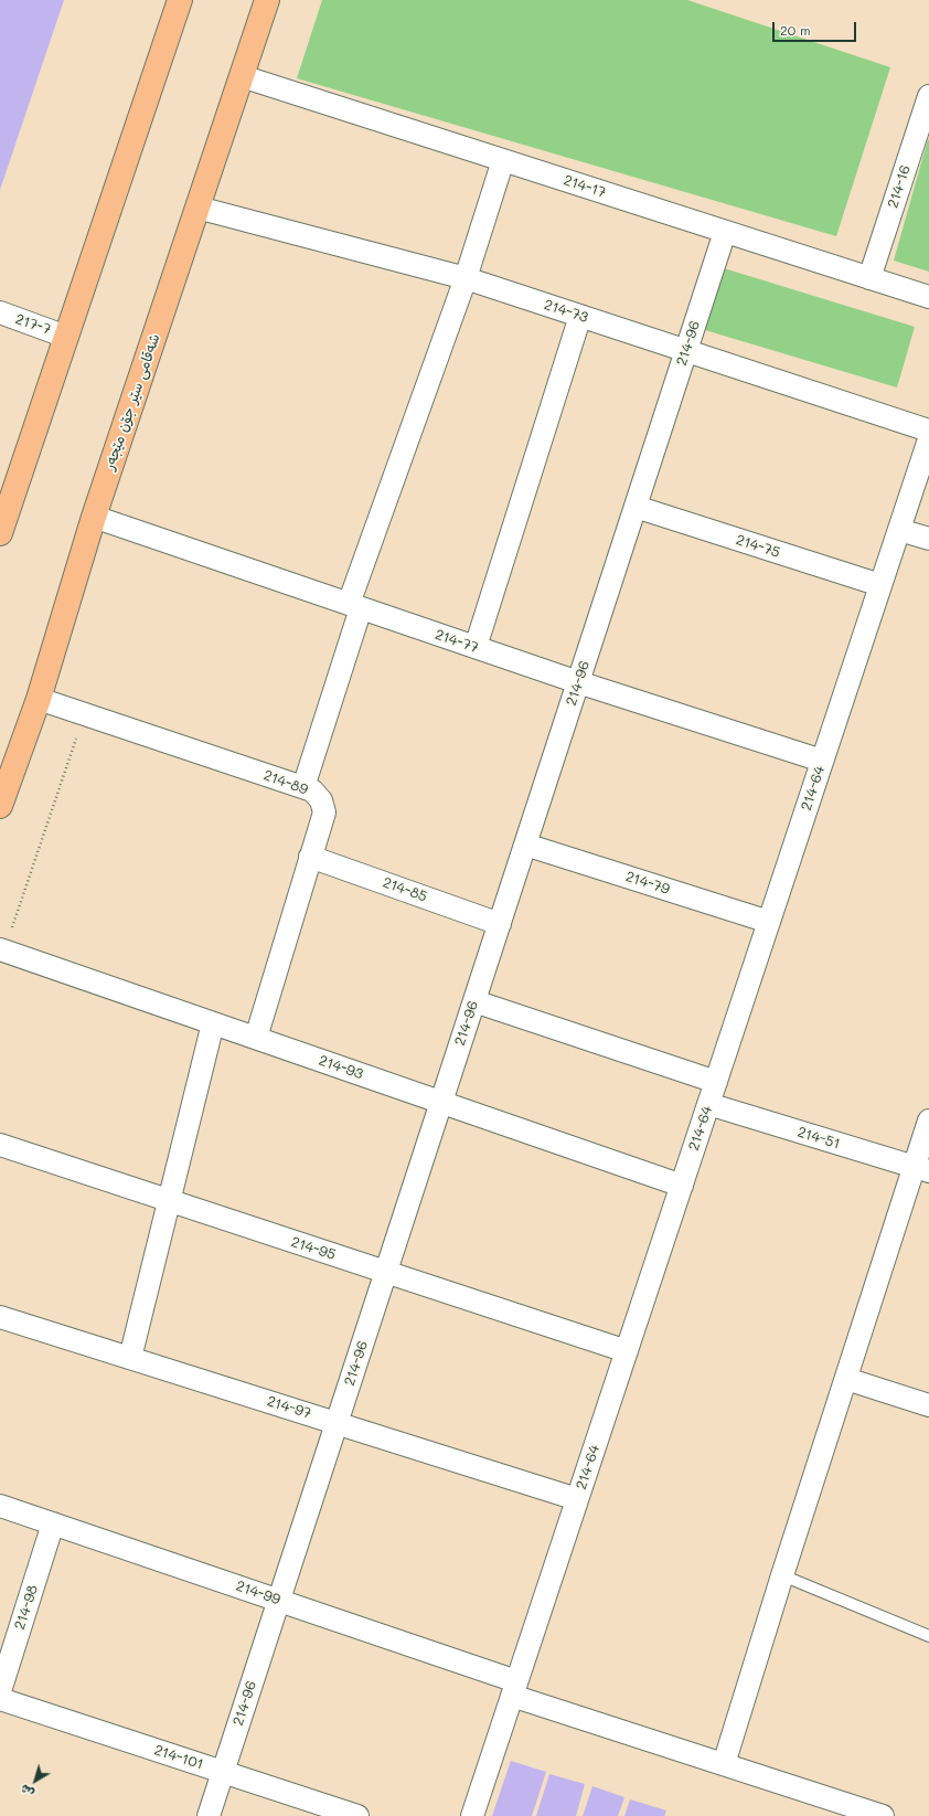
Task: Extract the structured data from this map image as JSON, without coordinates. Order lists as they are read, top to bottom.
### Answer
{
  "streets": {
    "highway": ["شەقامی سێر جۆن مێجەر"],
    "street": [
      "214-17",
      "214-16",
      "214-73",
      "217-7",
      "214-96",
      "214-75",
      "214-77",
      "214-89",
      "214-64",
      "214-79",
      "214-85",
      "214-93",
      "214-51",
      "214-95",
      "214-97",
      "214-99",
      "214-98",
      "214-101"
    ]
  },
  "crossings": [
    ["214-17", "214-16"],
    ["214-17", "214-96"],
    ["214-17", "شەقامی سێر جۆن مێجەر"],
    ["214-73", "214-96"],
    ["214-73", "شەقامی سێر جۆن مێجەر"],
    ["214-96", "214-75"],
    ["214-96", "214-77"],
    ["214-96", "214-79"],
    ["214-96", "214-85"],
    ["214-96", "214-93"],
    ["214-96", "214-95"],
    ["214-96", "214-97"],
    ["214-96", "214-99"],
    ["214-96", "214-101"],
    ["شەقامی سێر جۆن مێجەر", "214-77"],
    ["شەقامی سێر جۆن مێجەر", "214-89"],
    ["214-75", "214-64"],
    ["214-77", "214-64"],
    ["214-89", "214-85"],
    ["214-89", "214-93"],
    ["214-64", "214-79"],
    ["214-64", "214-93"],
    ["214-64", "214-51"],
    ["214-64", "214-95"],
    ["214-64", "214-97"],
    ["214-64", "214-99"],
    ["214-99", "214-98"]
  ],
  "scale_bar": "20 m",
  "north": "bottom left"
}
